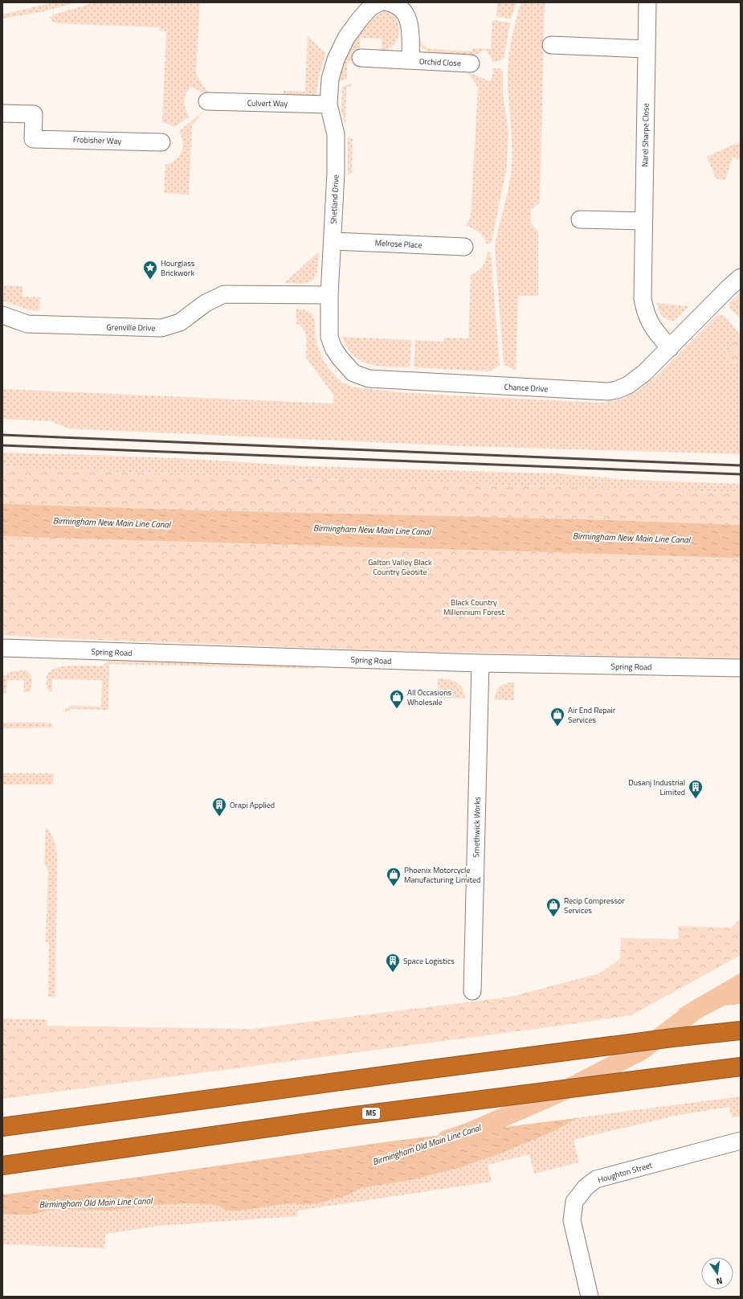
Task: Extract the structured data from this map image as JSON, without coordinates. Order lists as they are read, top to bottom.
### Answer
{
  "streets": {
    "highway": ["M5"],
    "street": [
      "Orchid Close",
      "Culvert Way",
      "Narel Sharpe Close",
      "Frobisher Way",
      "Shetland Drive",
      "Melrose Place",
      "Grenville Drive",
      "Chance Drive",
      "Spring Road",
      "Smethwick Works",
      "Houghton Street"
    ]
  },
  "crossings": [
    ["Culvert Way", "Shetland Drive"],
    ["Narel Sharpe Close", "Chance Drive"],
    ["Shetland Drive", "Melrose Place"],
    ["Shetland Drive", "Grenville Drive"],
    ["Shetland Drive", "Chance Drive"],
    ["Grenville Drive", "Chance Drive"],
    ["Spring Road", "Smethwick Works"]
  ],
  "water": ["Birmingham New Main Line Canal", "Birmingham Old Main Line Canal"],
  "parks": ["Galton Valley Black Country Geosite", "Black Country Millennium Forest"],
  "places": {
    "place": ["Hourglass Brickwork"],
    "shop": [
      "All Occasions Wholesale",
      "Air End Repair Services",
      "Phoenix Motorcycle Manufacturing Limited",
      "Recip Compressor Services"
    ],
    "building": ["Dusanj Industrial Limited", "Orapi Applied", "Space Logistics"]
  },
  "north": "bottom"
}
